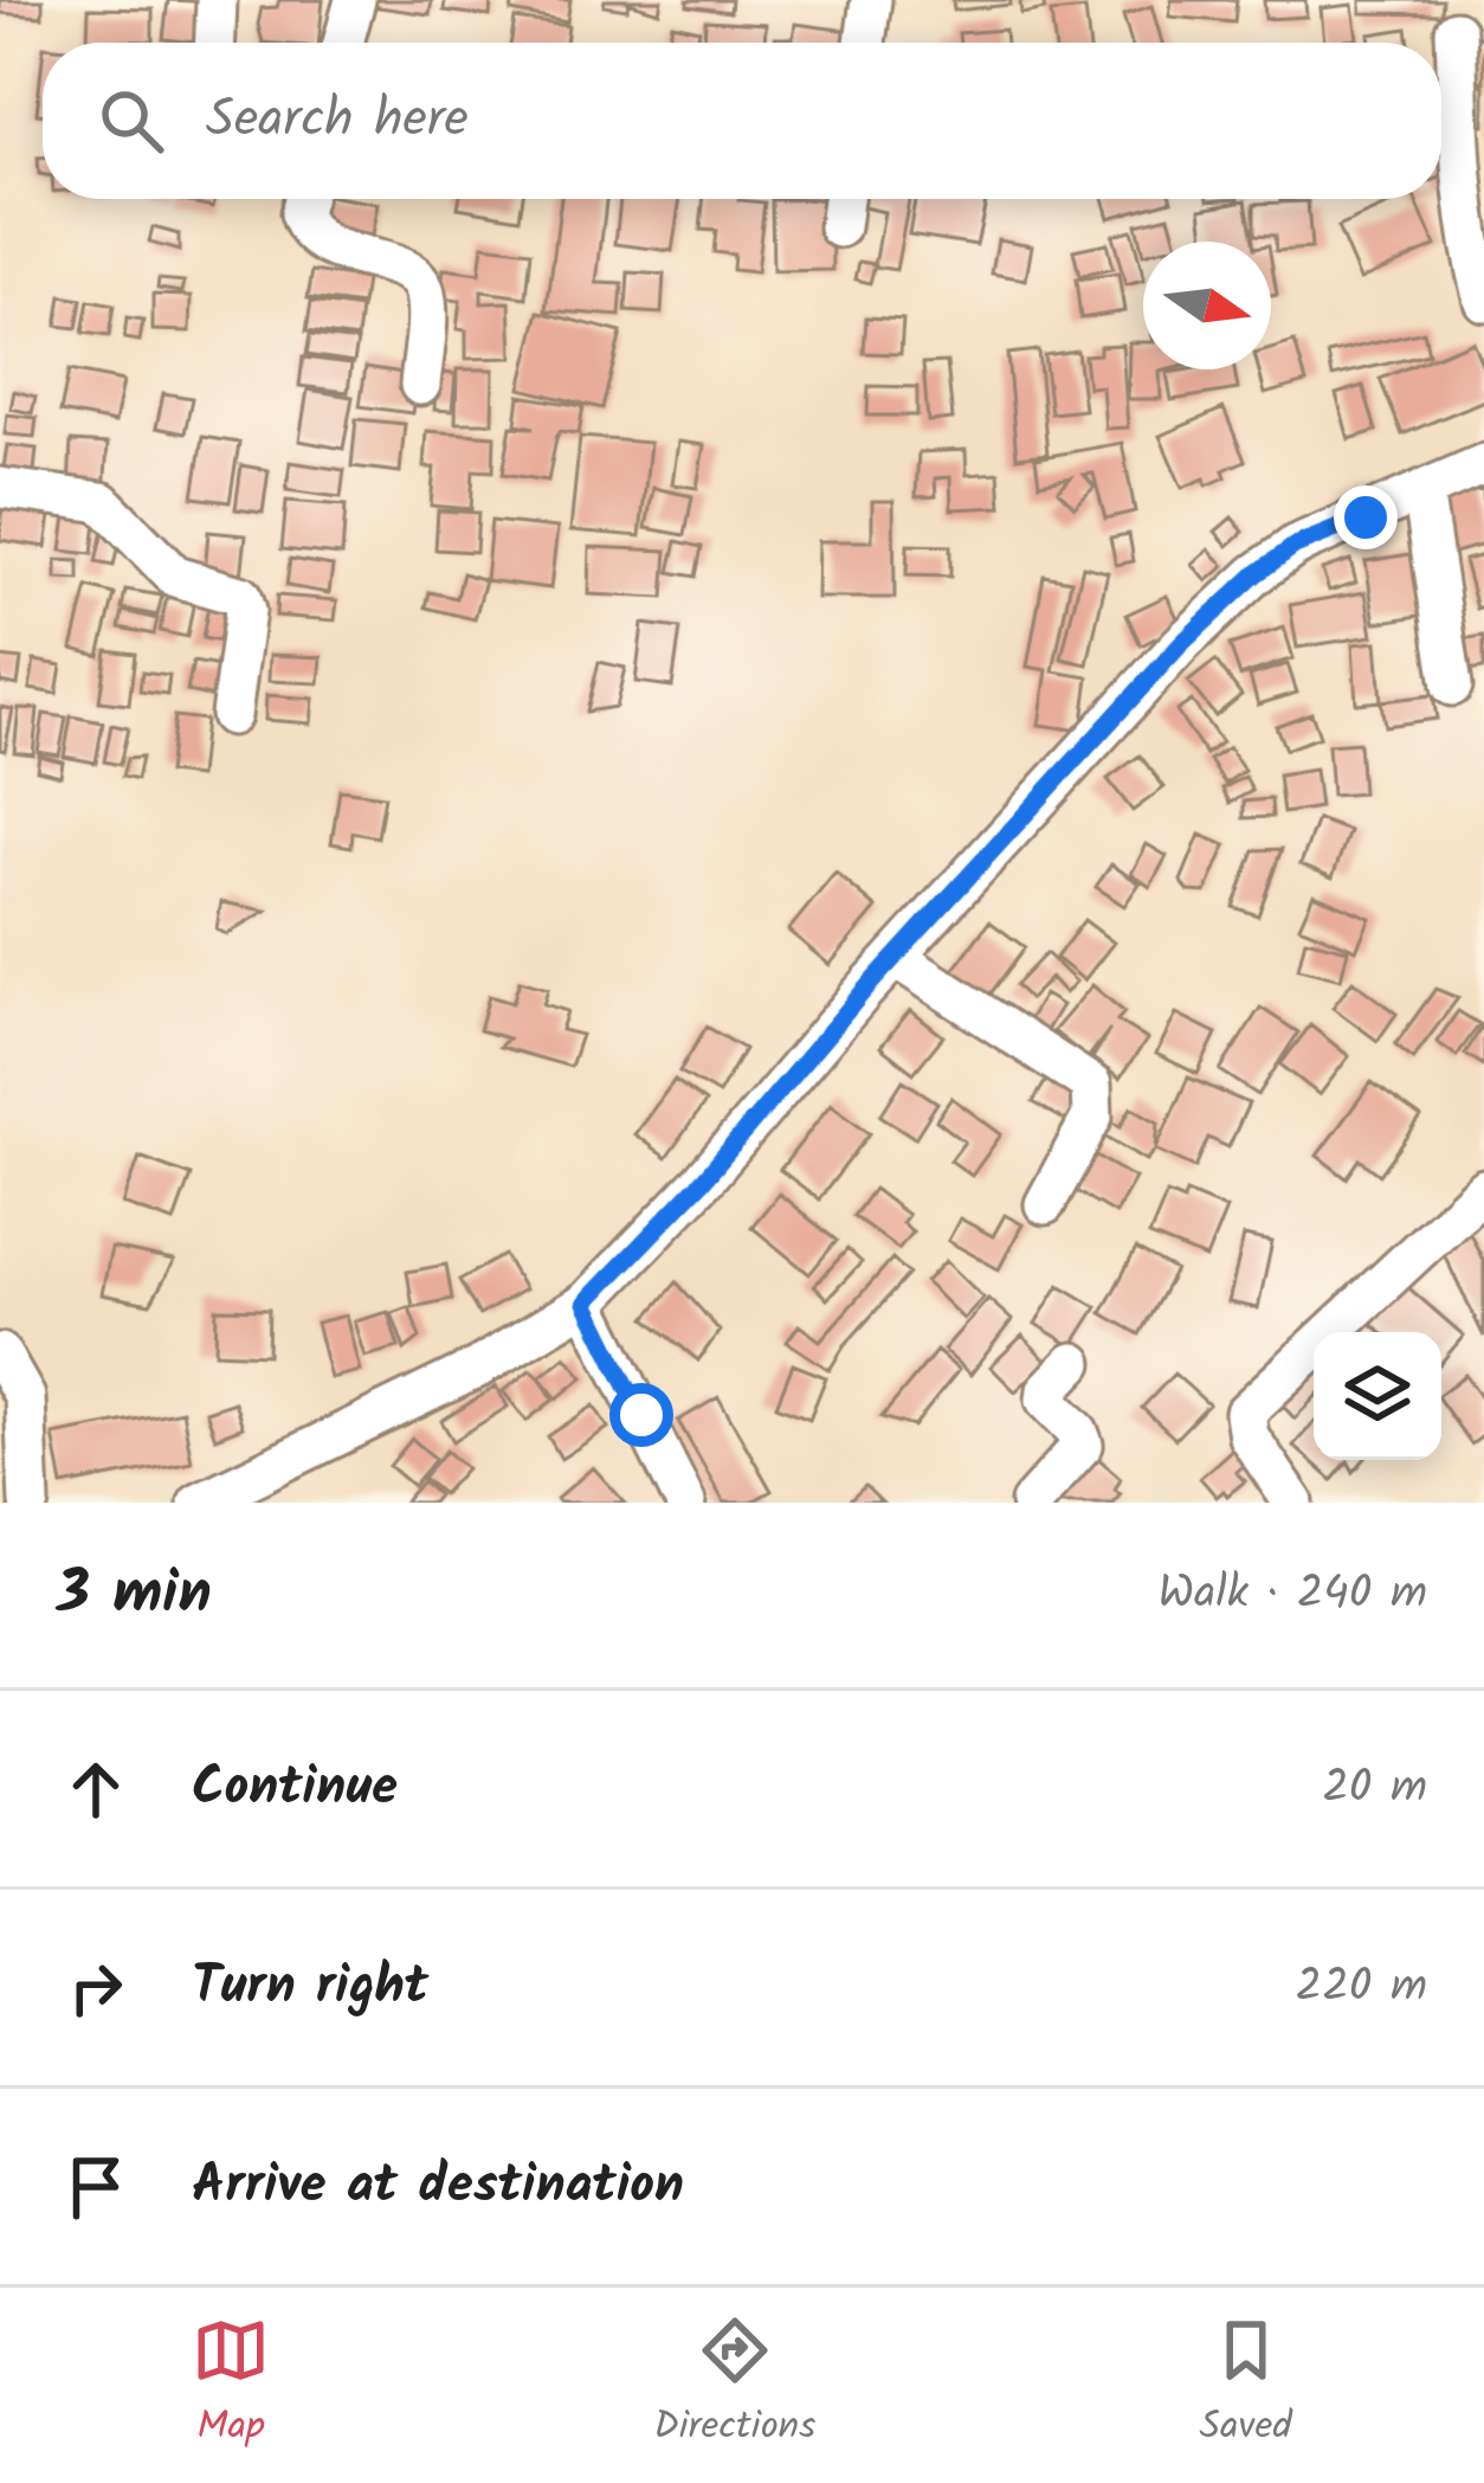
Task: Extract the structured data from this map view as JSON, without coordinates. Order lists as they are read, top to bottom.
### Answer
{
  "north": "right",
  "page": {
    "search": "Search here",
    "heading": ["3 min", "Walk · 240 m"],
    "list": [
      ["Continue", "20 m"],
      ["Turn right", "220 m"],
      "Arrive at destination"
    ],
    "nav": ["Map", "Directions", "Saved"]
  }
}
